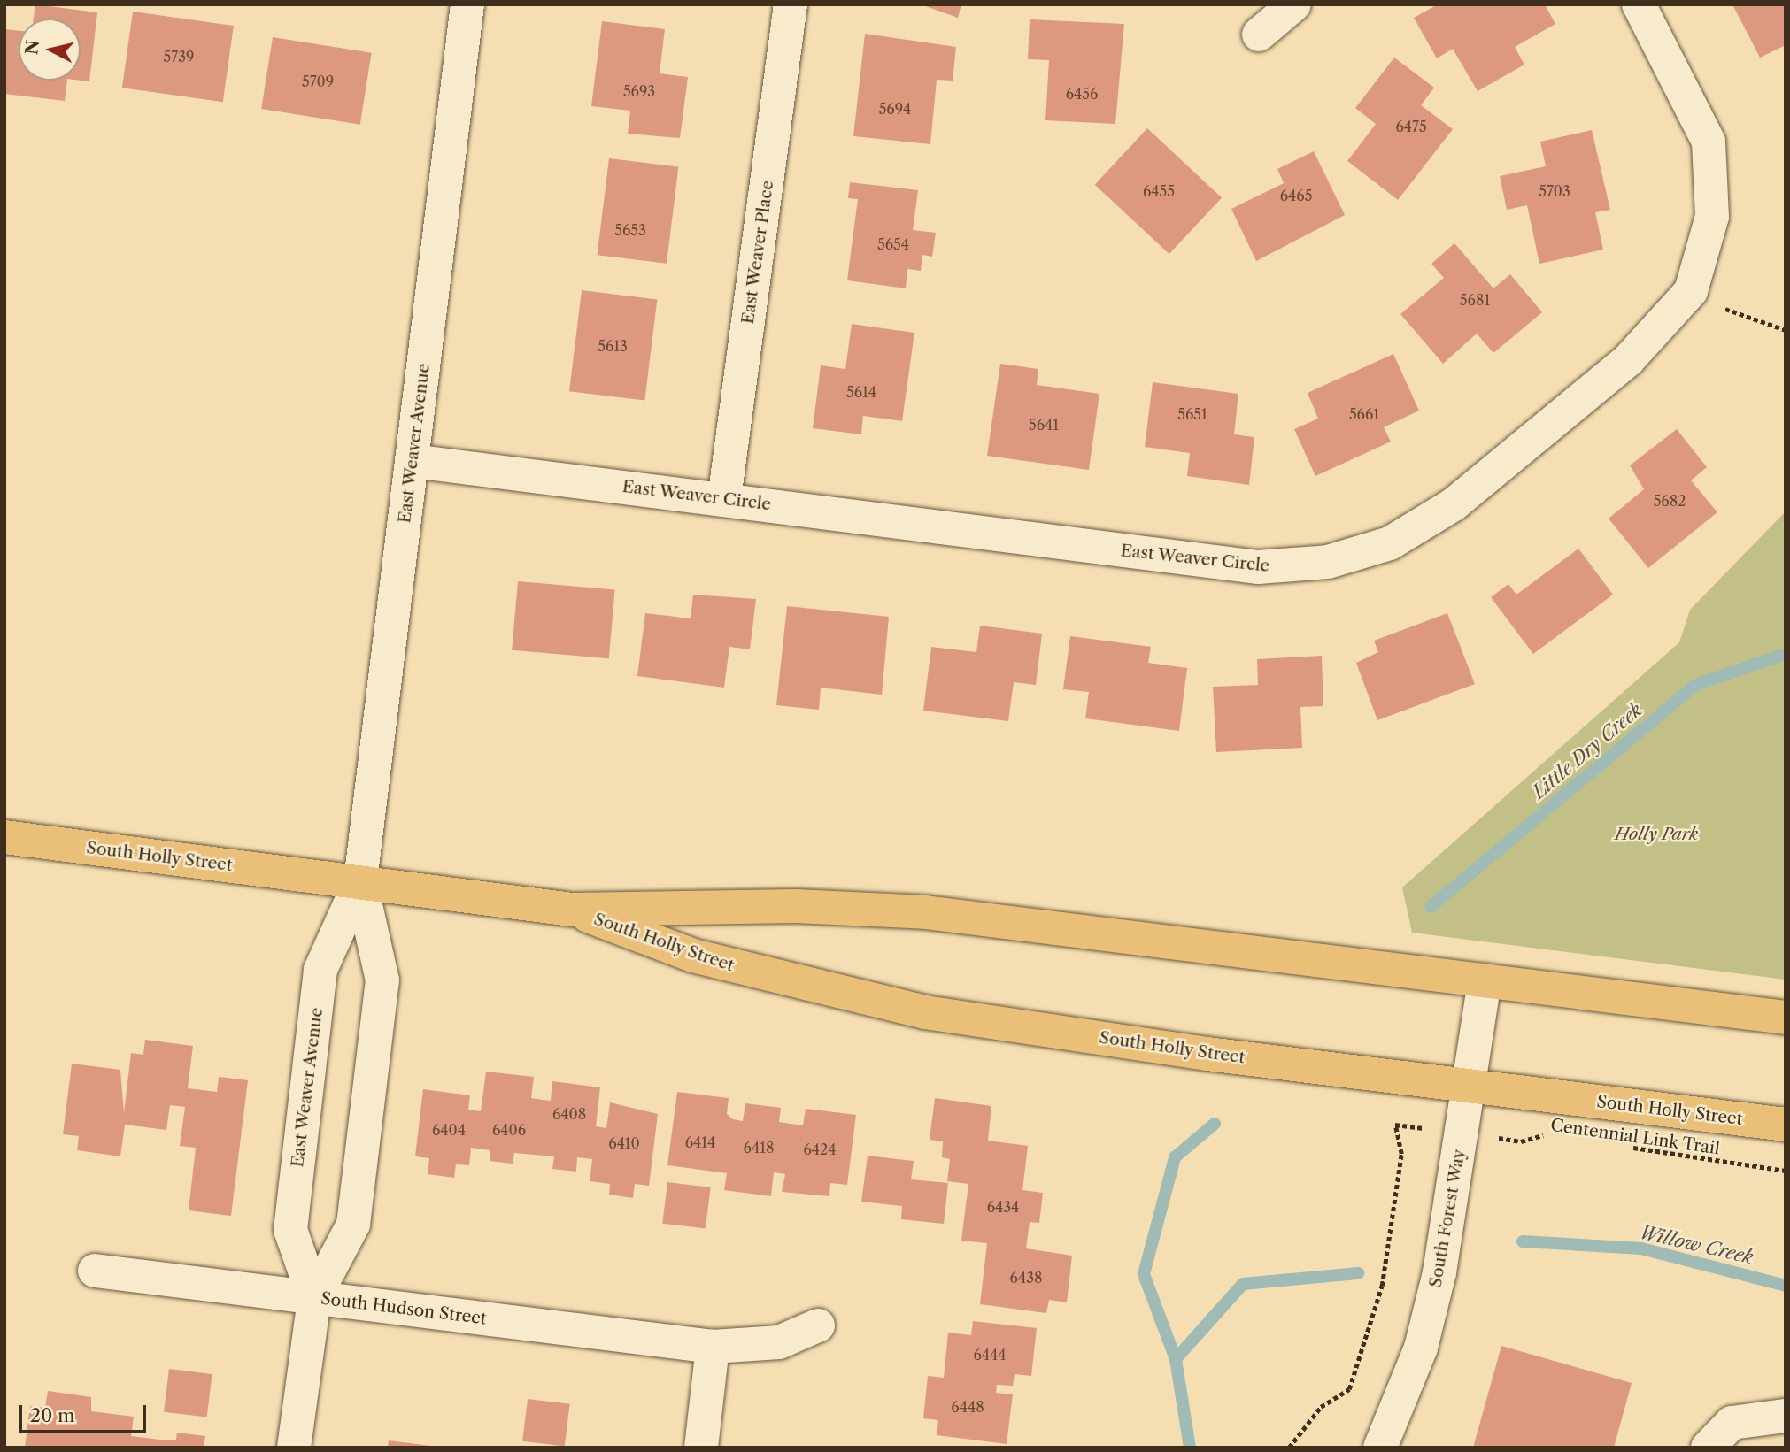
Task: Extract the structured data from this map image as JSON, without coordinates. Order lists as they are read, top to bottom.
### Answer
{
  "streets": {
    "main road": ["South Holly Street"],
    "street": [
      "East Weaver Place",
      "East Weaver Avenue",
      "East Weaver Circle",
      "South Forest Way",
      "South Hudson Street"
    ],
    "path": ["Centennial Link Trail"]
  },
  "crossings": [
    ["East Weaver Place", "East Weaver Circle"],
    ["East Weaver Avenue", "East Weaver Circle"],
    ["East Weaver Avenue", "South Holly Street"],
    ["East Weaver Avenue", "South Hudson Street"],
    ["South Holly Street", "South Forest Way"],
    ["Centennial Link Trail", "South Forest Way"]
  ],
  "water": ["Little Dry Creek", "Willow Creek"],
  "parks": ["Holly Park"],
  "house_numbers": [
    "5739",
    "5709",
    "5693",
    "6456",
    "5694",
    "6475",
    "6455",
    "5703",
    "6465",
    "5653",
    "5654",
    "5681",
    "5613",
    "5614",
    "5651",
    "5661",
    "5641",
    "5682",
    "6408",
    "6404",
    "6406",
    "6414",
    "6410",
    "6418",
    "6424",
    "6434",
    "6438",
    "6444",
    "6448"
  ],
  "scale_bar": "20 m",
  "north": "left"
}
